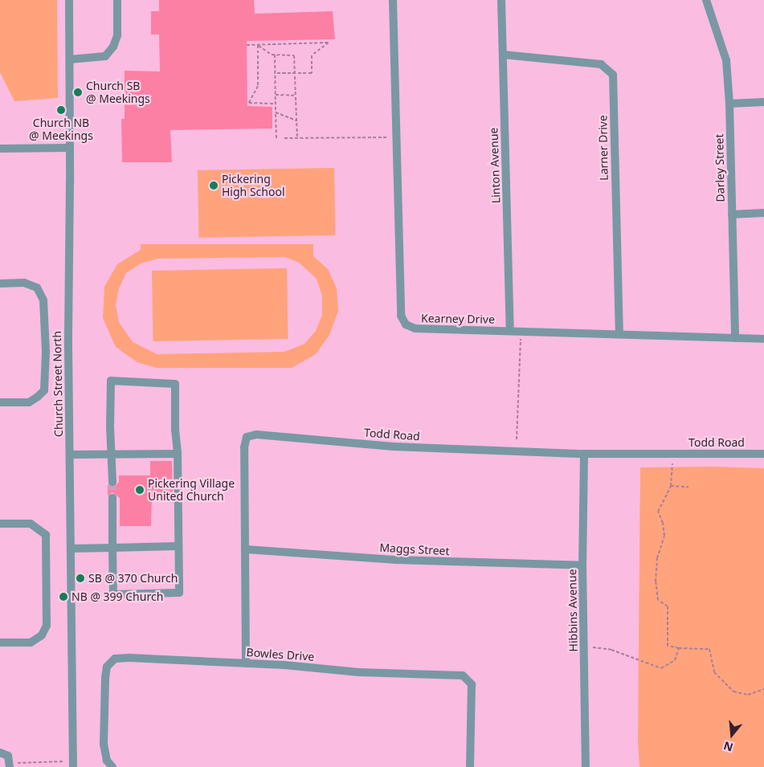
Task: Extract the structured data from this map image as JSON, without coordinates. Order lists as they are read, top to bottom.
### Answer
{
  "streets": {
    "street": [
      "Larner Drive",
      "Linton Avenue",
      "Darley Street",
      "Kearney Drive",
      "Church Street North",
      "Todd Road",
      "Maggs Street",
      "Hibbins Avenue",
      "Bowles Drive"
    ]
  },
  "crossings": [
    ["Larner Drive", "Linton Avenue"],
    ["Larner Drive", "Kearney Drive"],
    ["Linton Avenue", "Kearney Drive"],
    ["Darley Street", "Kearney Drive"],
    ["Todd Road", "Maggs Street"],
    ["Todd Road", "Hibbins Avenue"],
    ["Todd Road", "Bowles Drive"],
    ["Maggs Street", "Hibbins Avenue"]
  ],
  "places": [
    "Church SB @ Meekings",
    "Church NB @ Meekings",
    "Pickering High School",
    "Pickering Village United Church",
    "SB @ 370 Church",
    "NB @ 399 Church"
  ],
  "north": "bottom"
}
